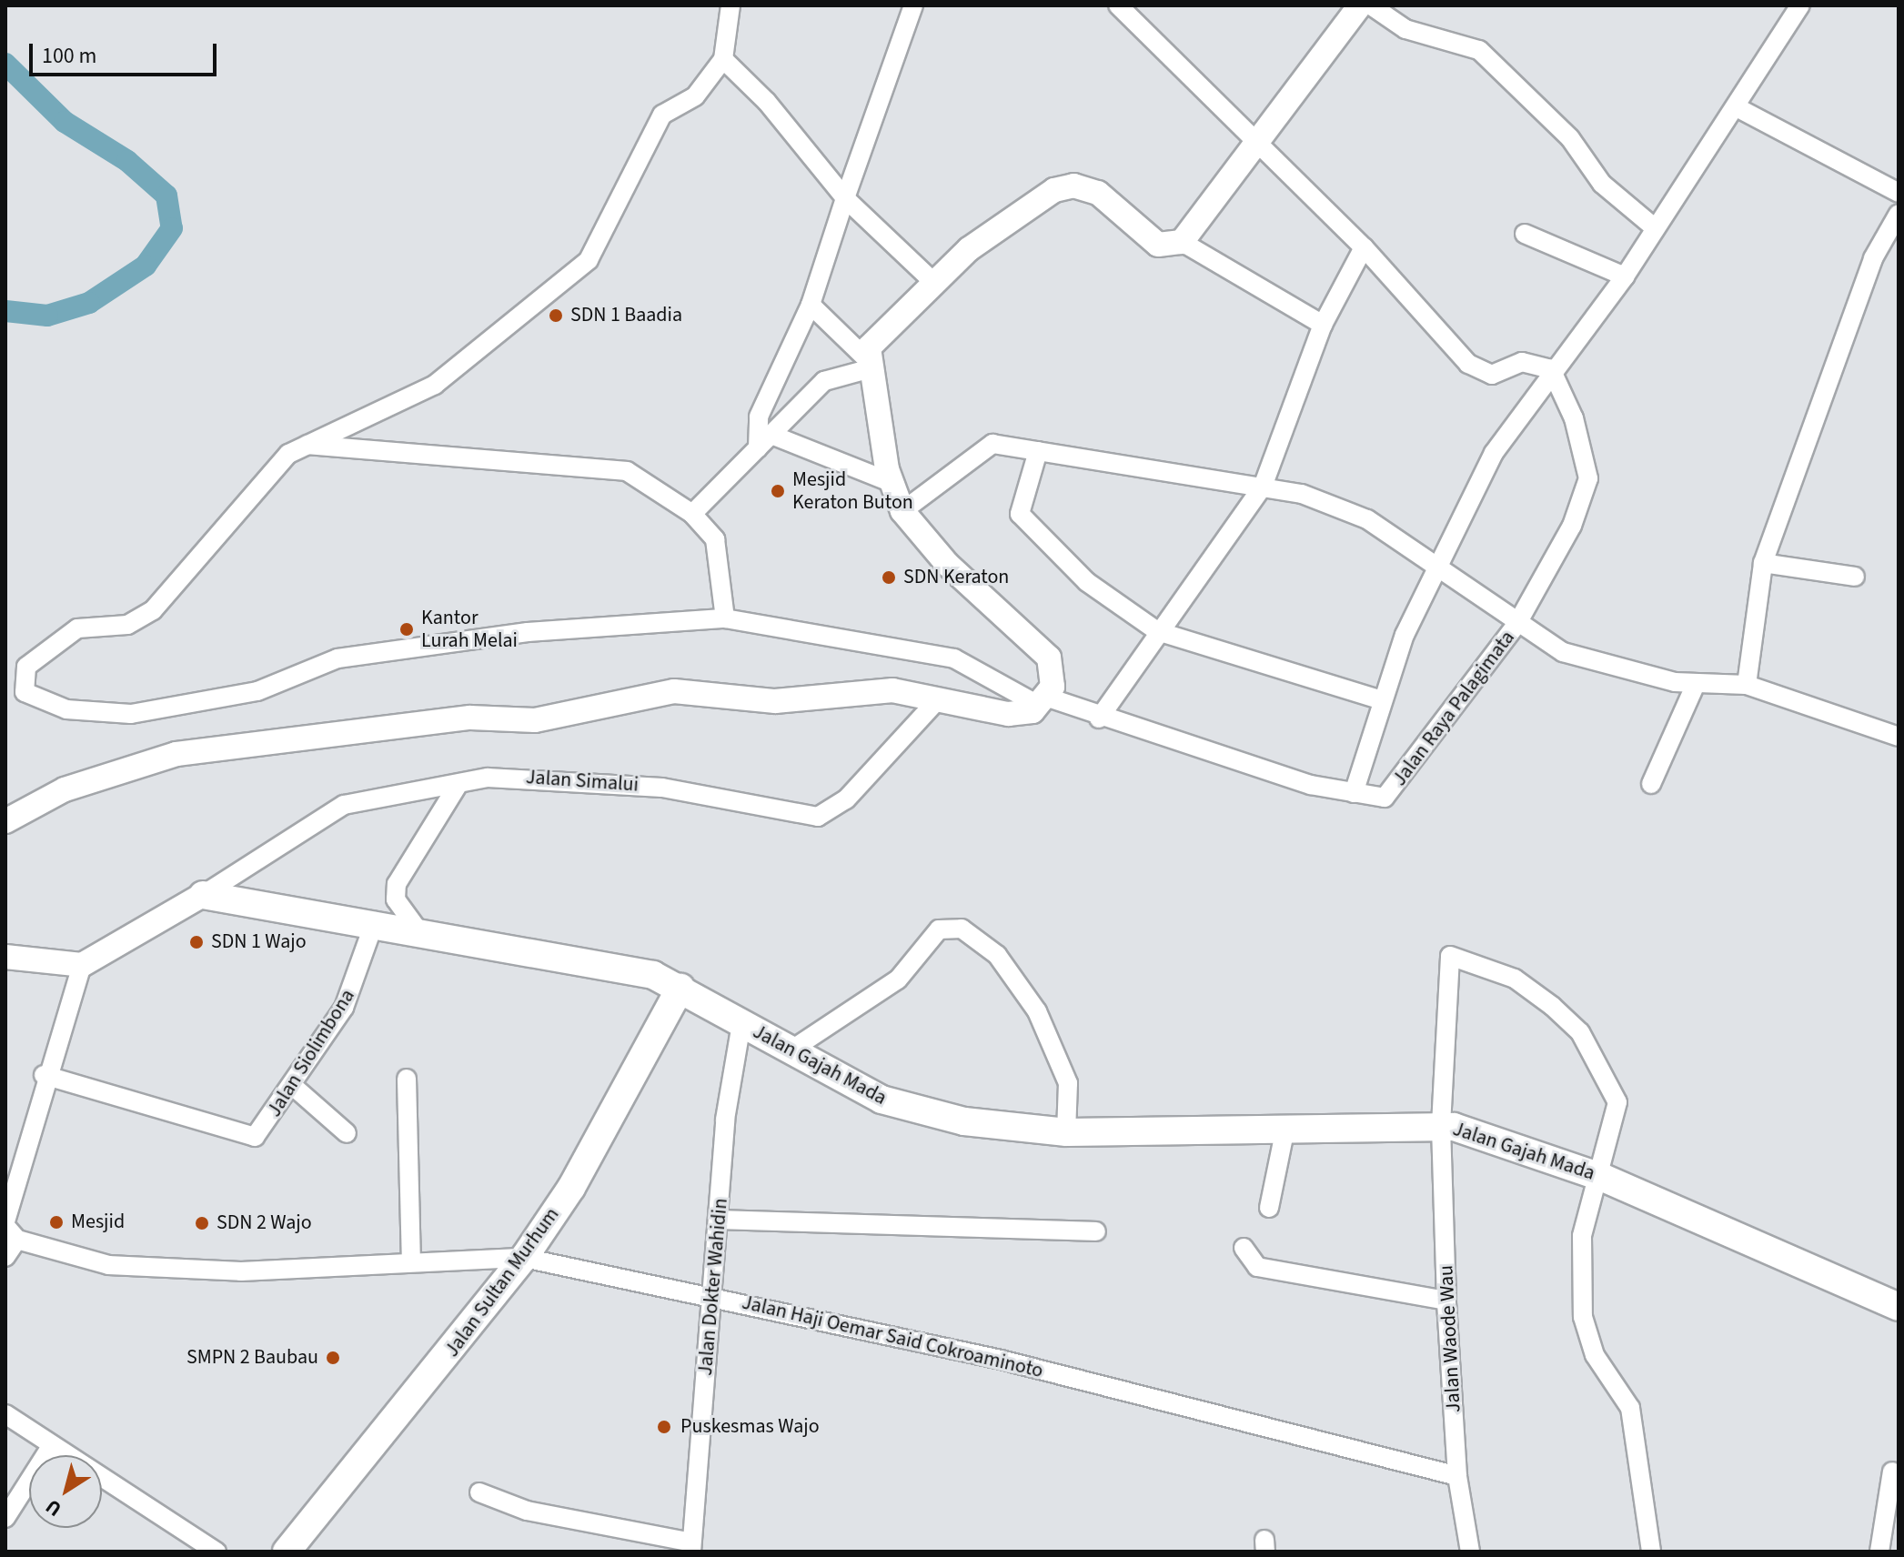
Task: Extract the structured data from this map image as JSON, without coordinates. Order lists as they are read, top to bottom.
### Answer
{
  "streets": {
    "highway": ["Jalan Gajah Mada", "Jalan Sultan Murhum"],
    "street": [
      "Jalan Raya Palagimata",
      "Jalan Simalui",
      "Jalan Siolimbona",
      "Jalan Dokter Wahidin",
      "Jalan Haji Oemar Said Cokroaminoto",
      "Jalan Waode Wau"
    ]
  },
  "crossings": [
    ["Jalan Simalui", "Jalan Gajah Mada"],
    ["Jalan Siolimbona", "Jalan Gajah Mada"],
    ["Jalan Gajah Mada", "Jalan Sultan Murhum"],
    ["Jalan Gajah Mada", "Jalan Dokter Wahidin"],
    ["Jalan Gajah Mada", "Jalan Waode Wau"],
    ["Jalan Sultan Murhum", "Jalan Haji Oemar Said Cokroaminoto"],
    ["Jalan Dokter Wahidin", "Jalan Haji Oemar Said Cokroaminoto"],
    ["Jalan Haji Oemar Said Cokroaminoto", "Jalan Waode Wau"]
  ],
  "places": [
    "SDN 1 Baadia",
    "Mesjid Keraton Buton",
    "SDN Keraton",
    "Kantor Lurah Melai",
    "SDN 1 Wajo",
    "Mesjid",
    "SDN 2 Wajo",
    "SMPN 2 Baubau",
    "Puskesmas Wajo"
  ],
  "scale_bar": "100 m",
  "north": "bottom left"
}
